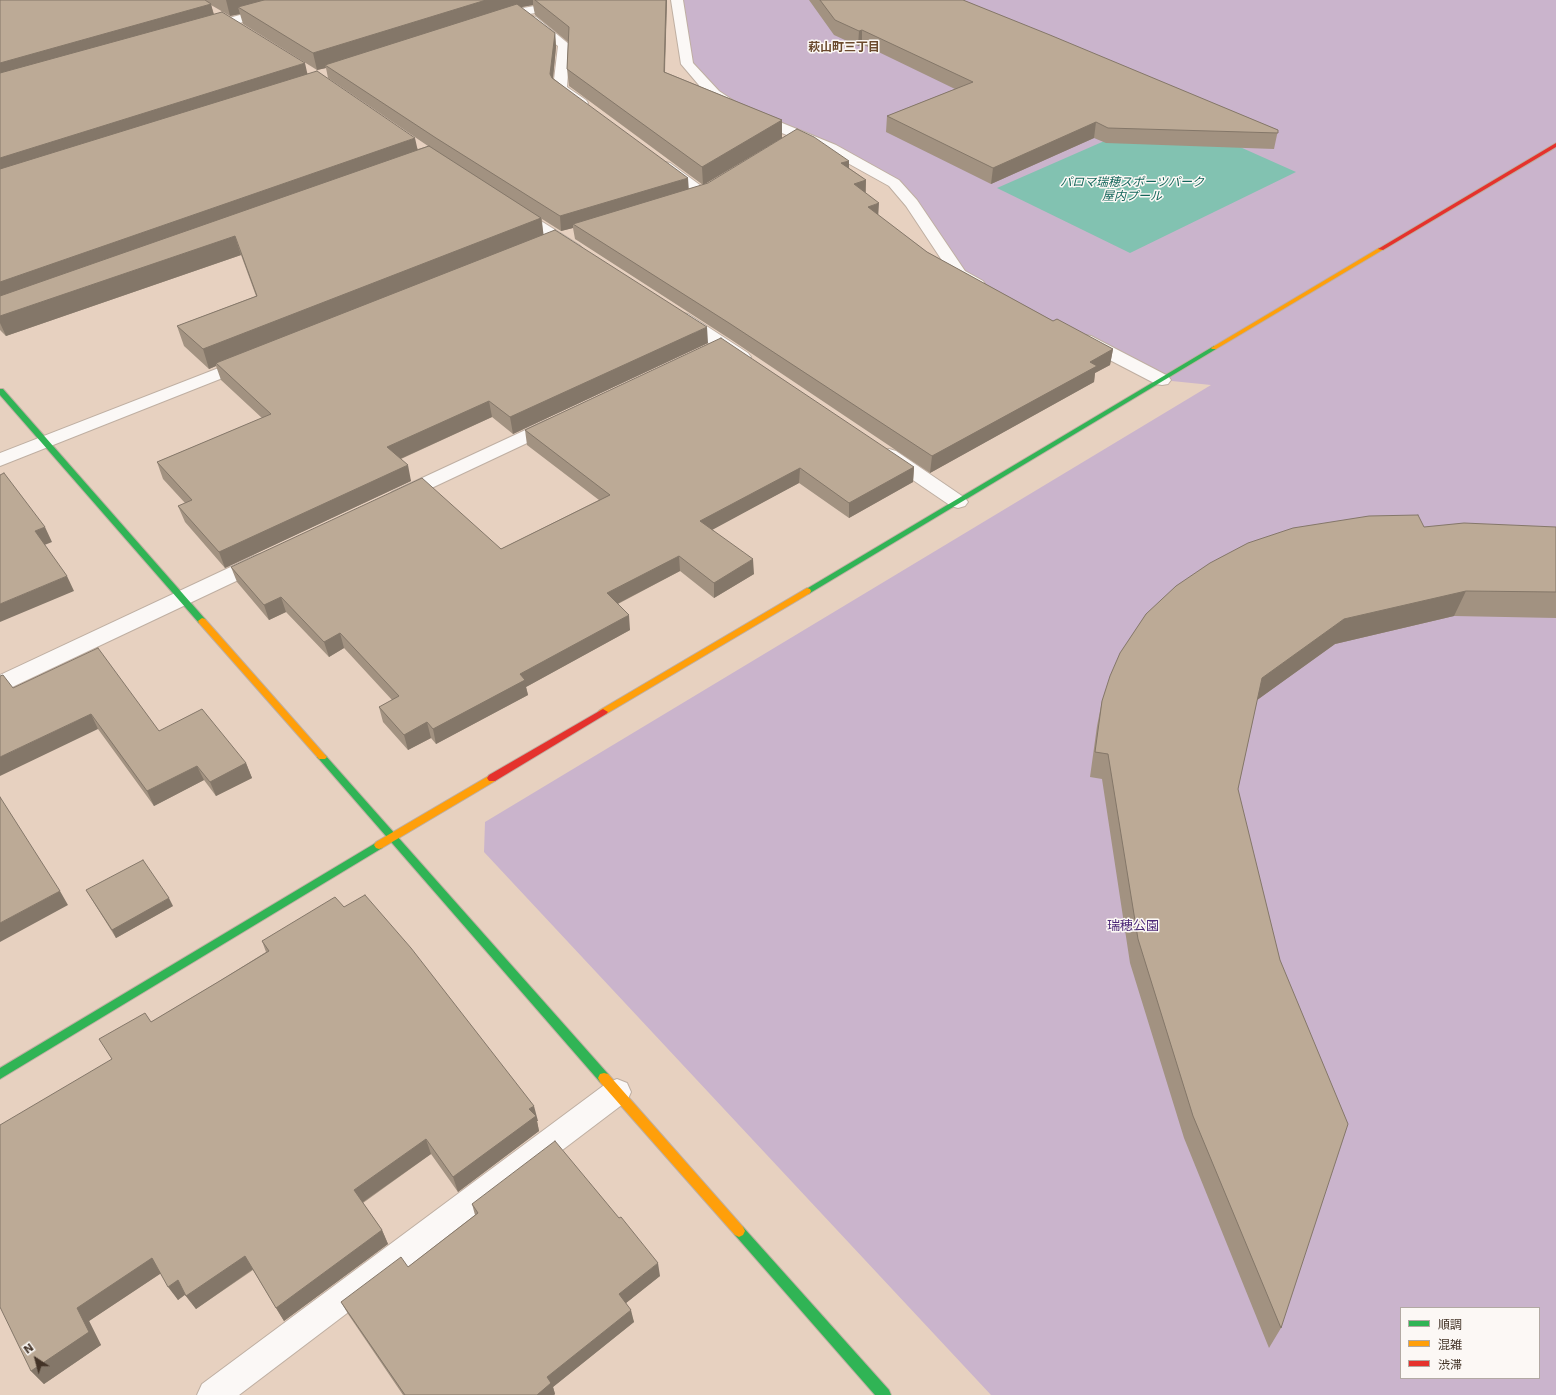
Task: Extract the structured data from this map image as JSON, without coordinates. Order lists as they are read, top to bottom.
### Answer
{
  "districts": ["萩山町三丁目"],
  "water": ["パロマ瑞穂スポーツパーク 屋内プール"],
  "parks": ["瑞穂公園"],
  "legend": ["順調", "混雑", "渋滞"],
  "north": "top left"
}
